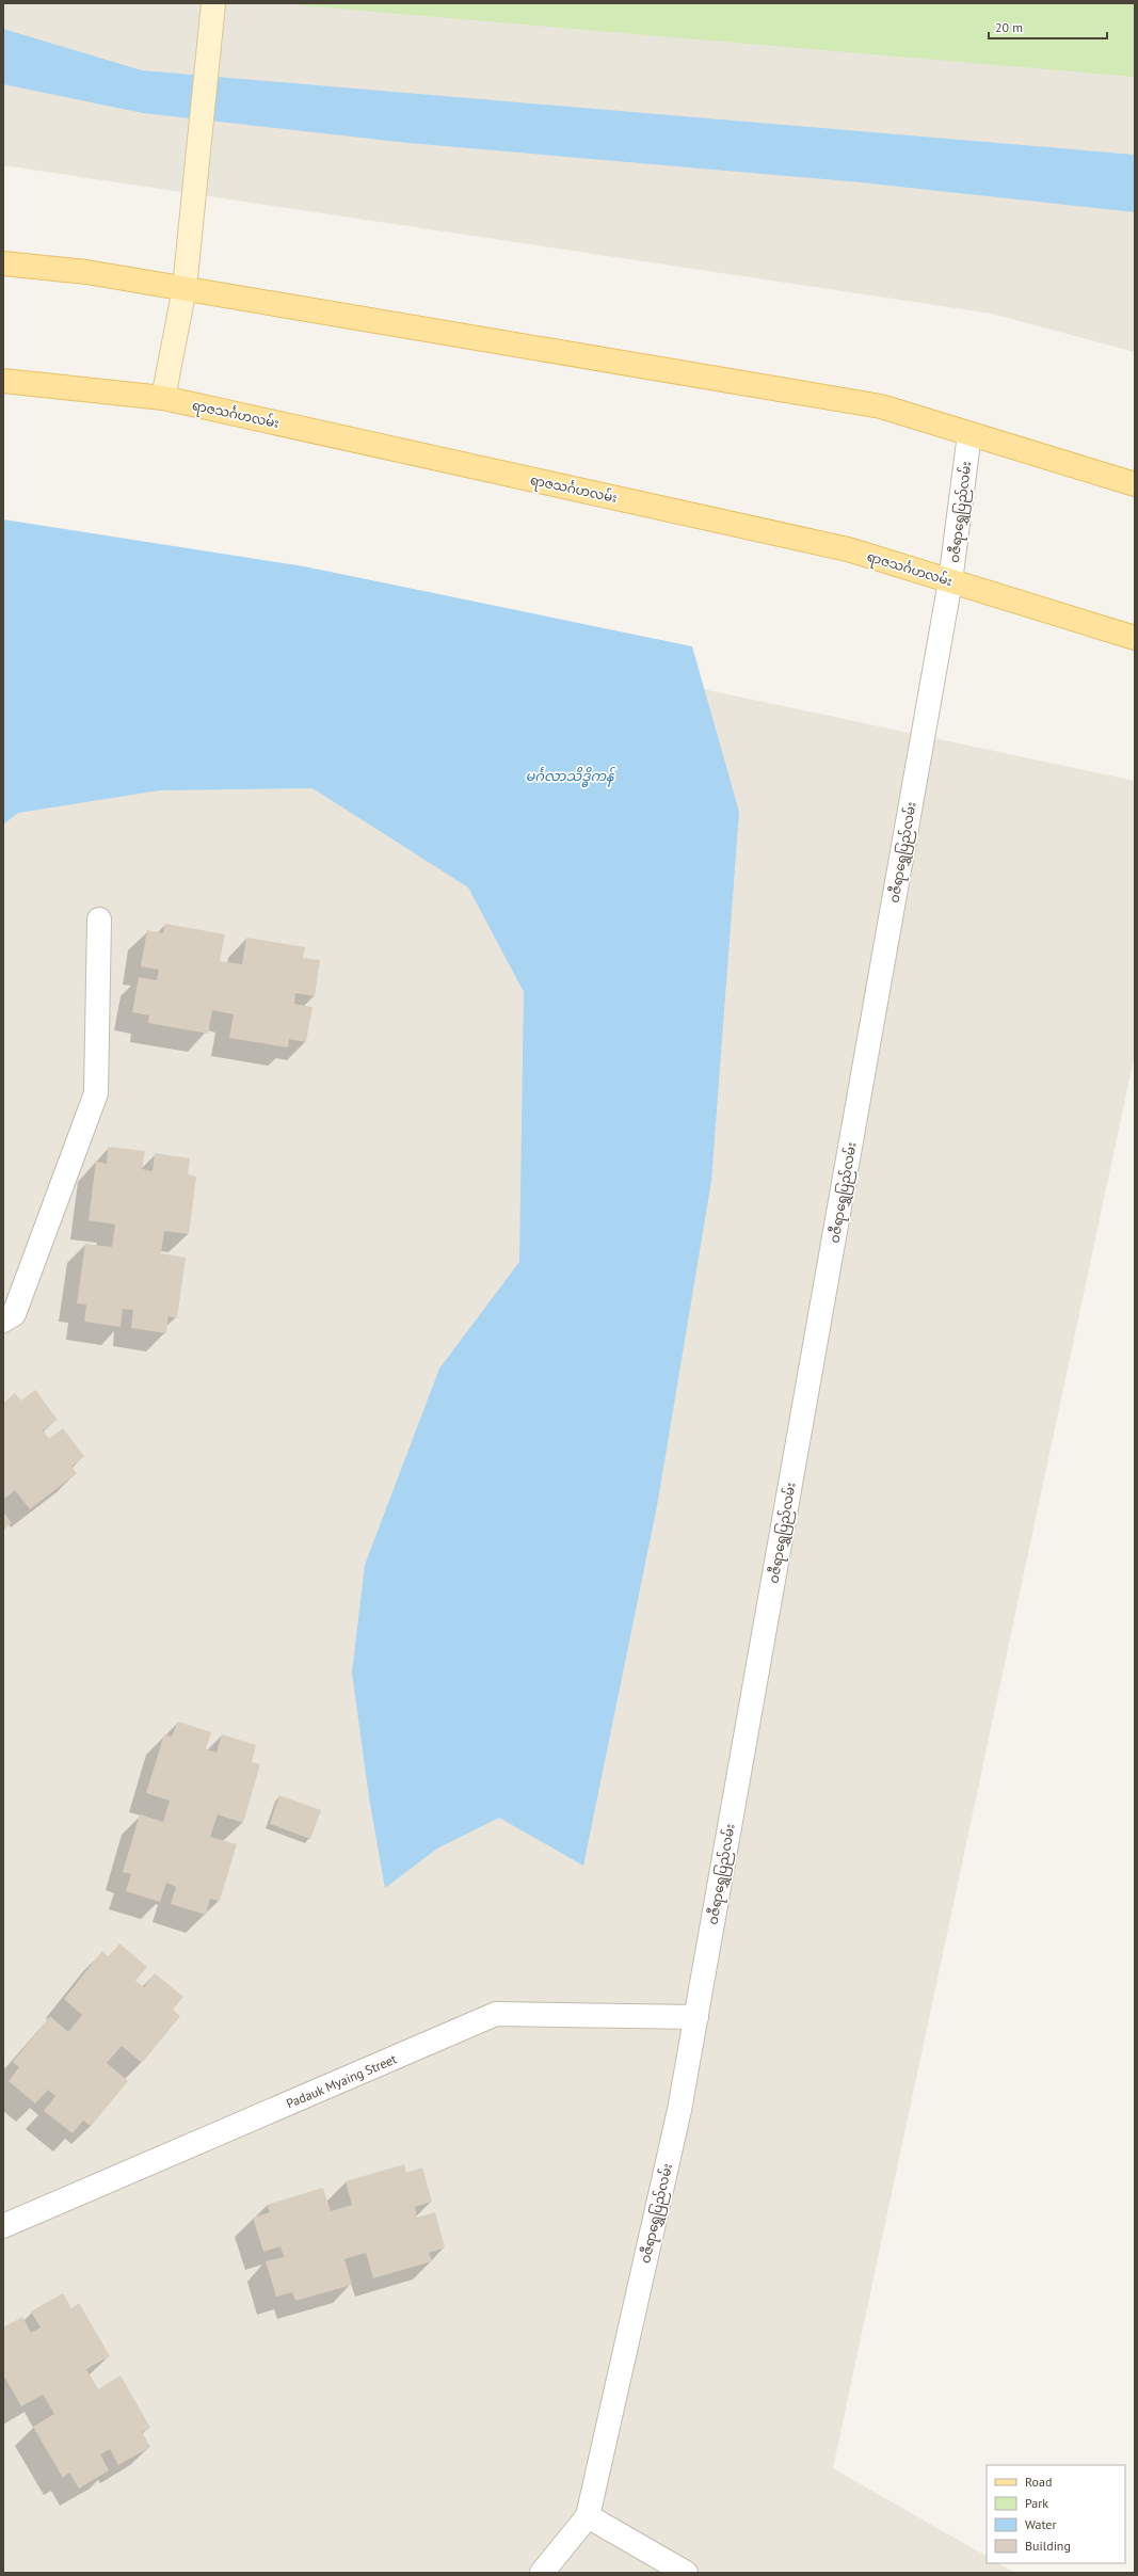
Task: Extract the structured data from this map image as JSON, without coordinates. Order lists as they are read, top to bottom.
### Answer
{
  "streets": {
    "main road": ["ရာဇသင်္ဂဟလမ်း"],
    "street": ["ဝဇီရာရွှေပြည်လမ်း", "Padauk Myaing Street"]
  },
  "crossings": [
    ["ရာဇသင်္ဂဟလမ်း", "ဝဇီရာရွှေပြည်လမ်း"],
    ["ဝဇီရာရွှေပြည်လမ်း", "Padauk Myaing Street"]
  ],
  "water": ["မင်္ဂလာသိဒ္ဓိကန်"],
  "legend": [
    "Road",
    "Park",
    "Water",
    "Building"
  ],
  "scale_bar": "20 m"
}
